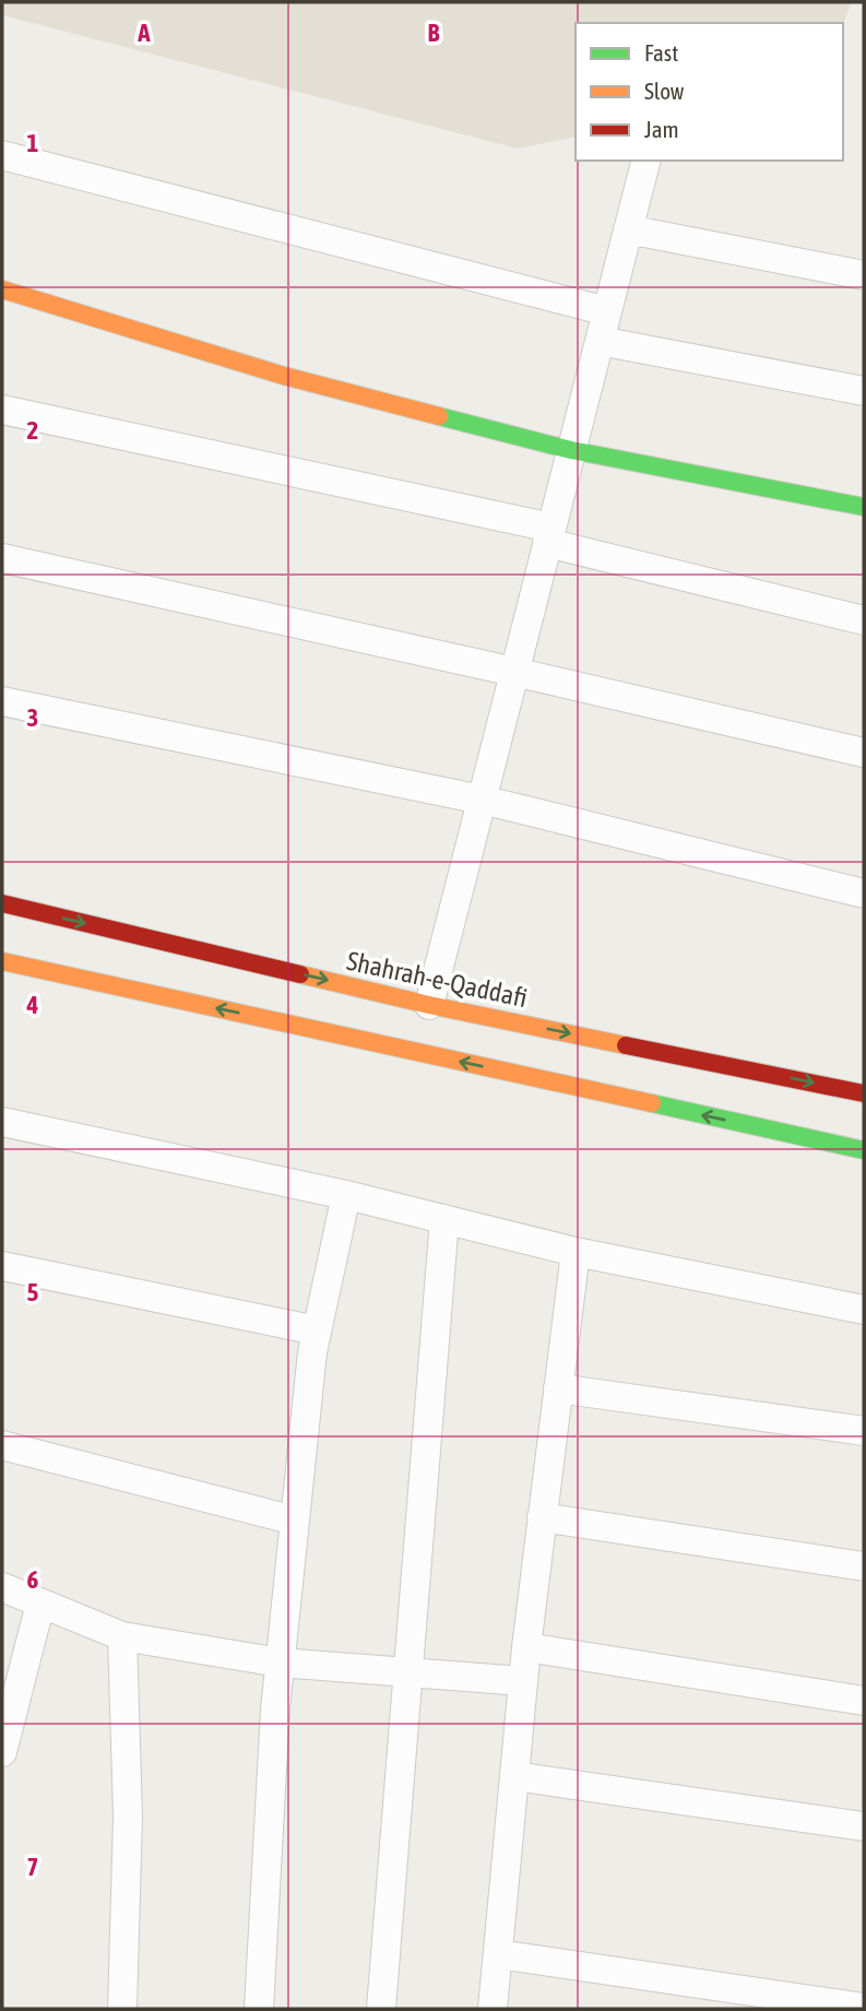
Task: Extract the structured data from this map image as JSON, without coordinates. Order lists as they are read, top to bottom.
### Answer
{
  "streets": {
    "main road": ["Shahrah-e-Qaddafi"]
  },
  "legend": ["Fast", "Slow", "Jam"],
  "grid": {
    "columns": ["A", "B"],
    "rows": [
      "1",
      "2",
      "3",
      "4",
      "5",
      "6",
      "7"
    ]
  }
}
